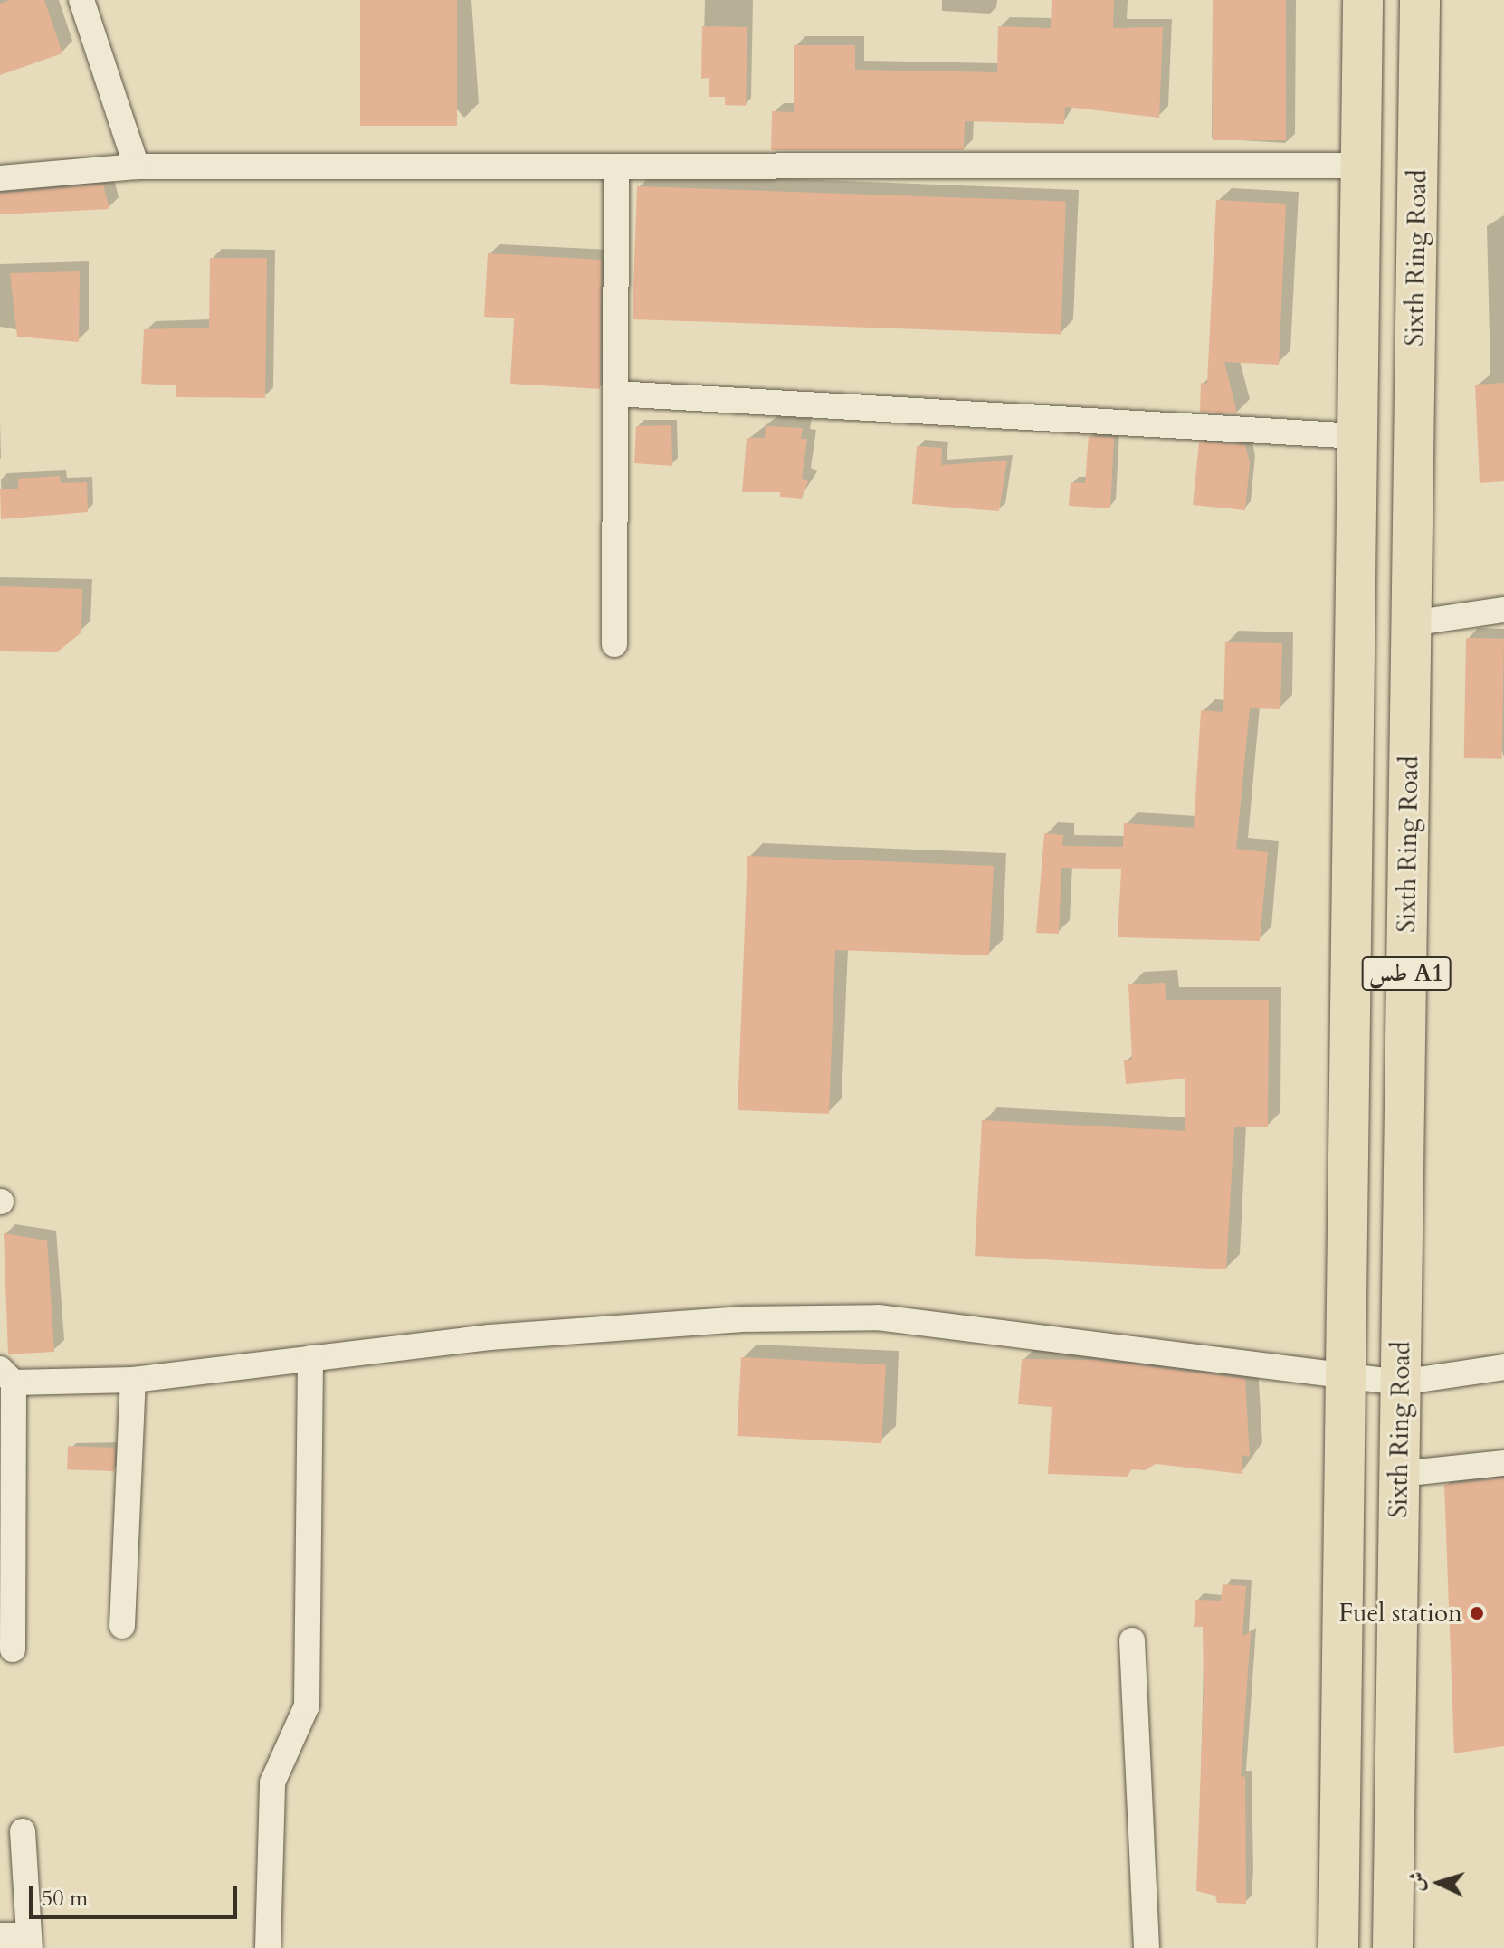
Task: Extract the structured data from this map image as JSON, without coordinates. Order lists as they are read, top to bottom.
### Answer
{
  "streets": {
    "highway": ["Sixth Ring Road", "طس A1"]
  },
  "places": ["Fuel station"],
  "scale_bar": "50 m",
  "north": "left"
}
